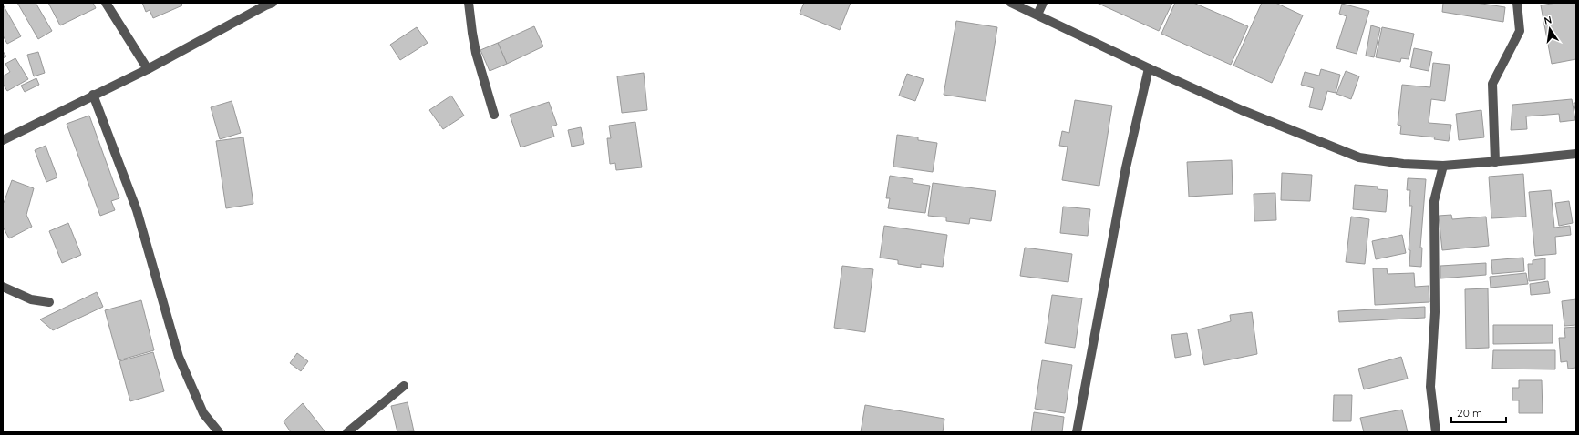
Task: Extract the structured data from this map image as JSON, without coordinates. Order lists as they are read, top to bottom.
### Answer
{
  "scale_bar": "20 m",
  "north": "top"
}
